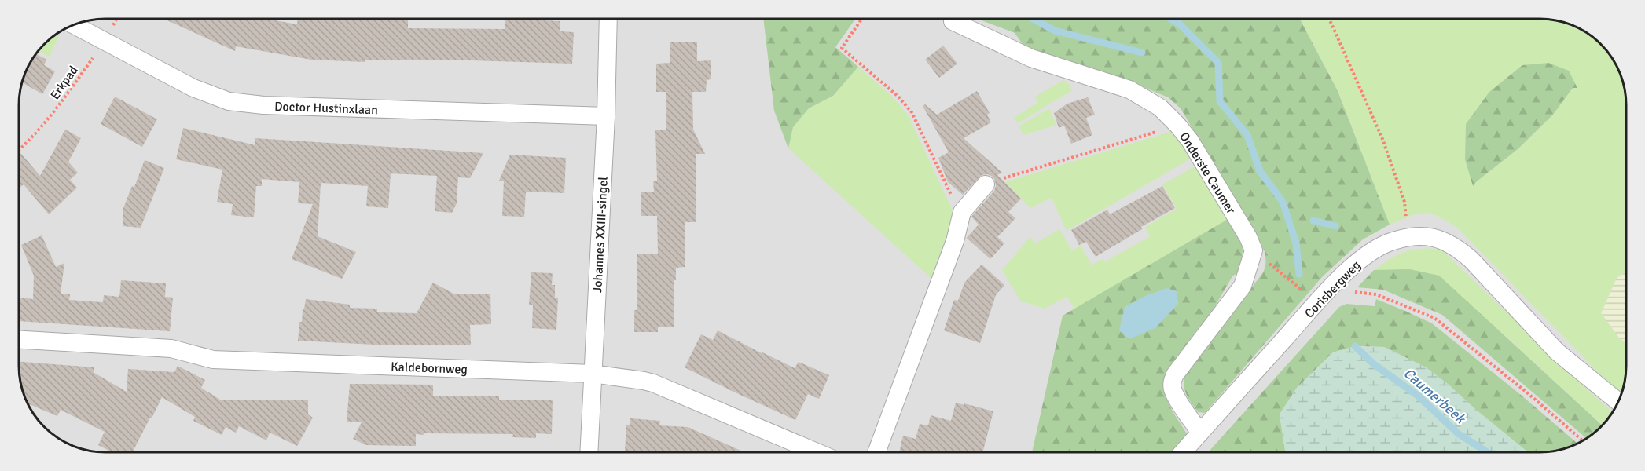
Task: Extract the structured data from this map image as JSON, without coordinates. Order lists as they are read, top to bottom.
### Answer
{
  "streets": {
    "street": [
      "Doctor Hustinxlaan",
      "Onderste Caumer",
      "Johannes XXIII-singel",
      "Corisbergweg",
      "Kaldebornweg"
    ],
    "path": ["Erkpad"]
  },
  "crossings": [
    ["Erkpad", "Doctor Hustinxlaan"],
    ["Doctor Hustinxlaan", "Johannes XXIII-singel"],
    ["Onderste Caumer", "Corisbergweg"],
    ["Johannes XXIII-singel", "Kaldebornweg"]
  ],
  "water": ["Caumerbeek"]
}
